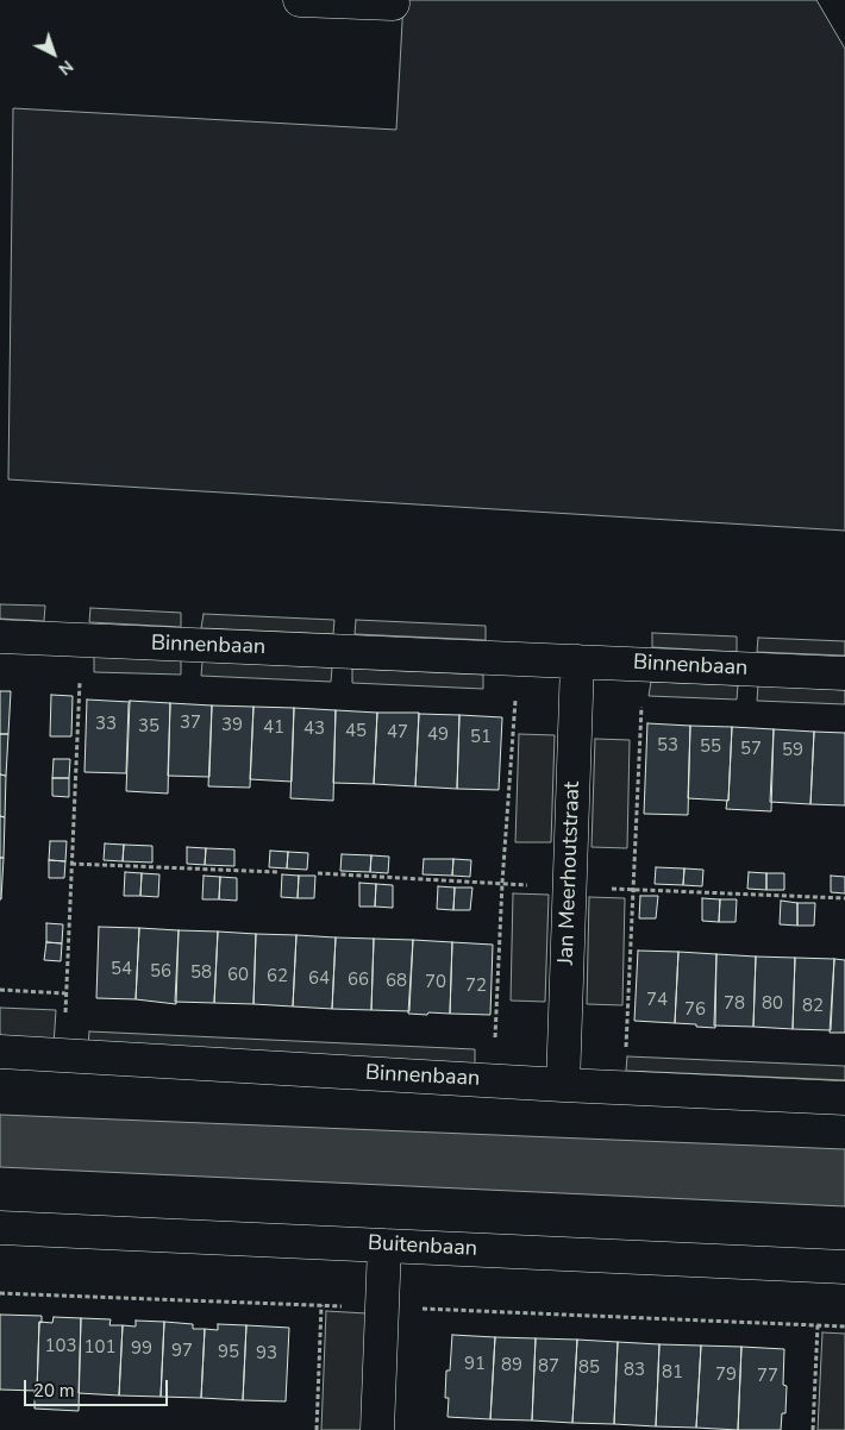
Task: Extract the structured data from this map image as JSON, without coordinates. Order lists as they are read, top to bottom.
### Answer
{
  "streets": {
    "street": ["Binnenbaan", "Jan Meerhoutstraat", "Buitenbaan"]
  },
  "crossings": [
    ["Binnenbaan", "Jan Meerhoutstraat"]
  ],
  "house_numbers": [
    "37",
    "33",
    "39",
    "35",
    "41",
    "43",
    "45",
    "47",
    "49",
    "51",
    "53",
    "55",
    "57",
    "59",
    "54",
    "56",
    "58",
    "60",
    "62",
    "64",
    "66",
    "68",
    "70",
    "72",
    "74",
    "78",
    "80",
    "82",
    "76",
    "103",
    "101",
    "99",
    "97",
    "95",
    "93",
    "91",
    "89",
    "87",
    "85",
    "83",
    "81",
    "79",
    "77"
  ],
  "scale_bar": "20 m",
  "north": "bottom right"
}
